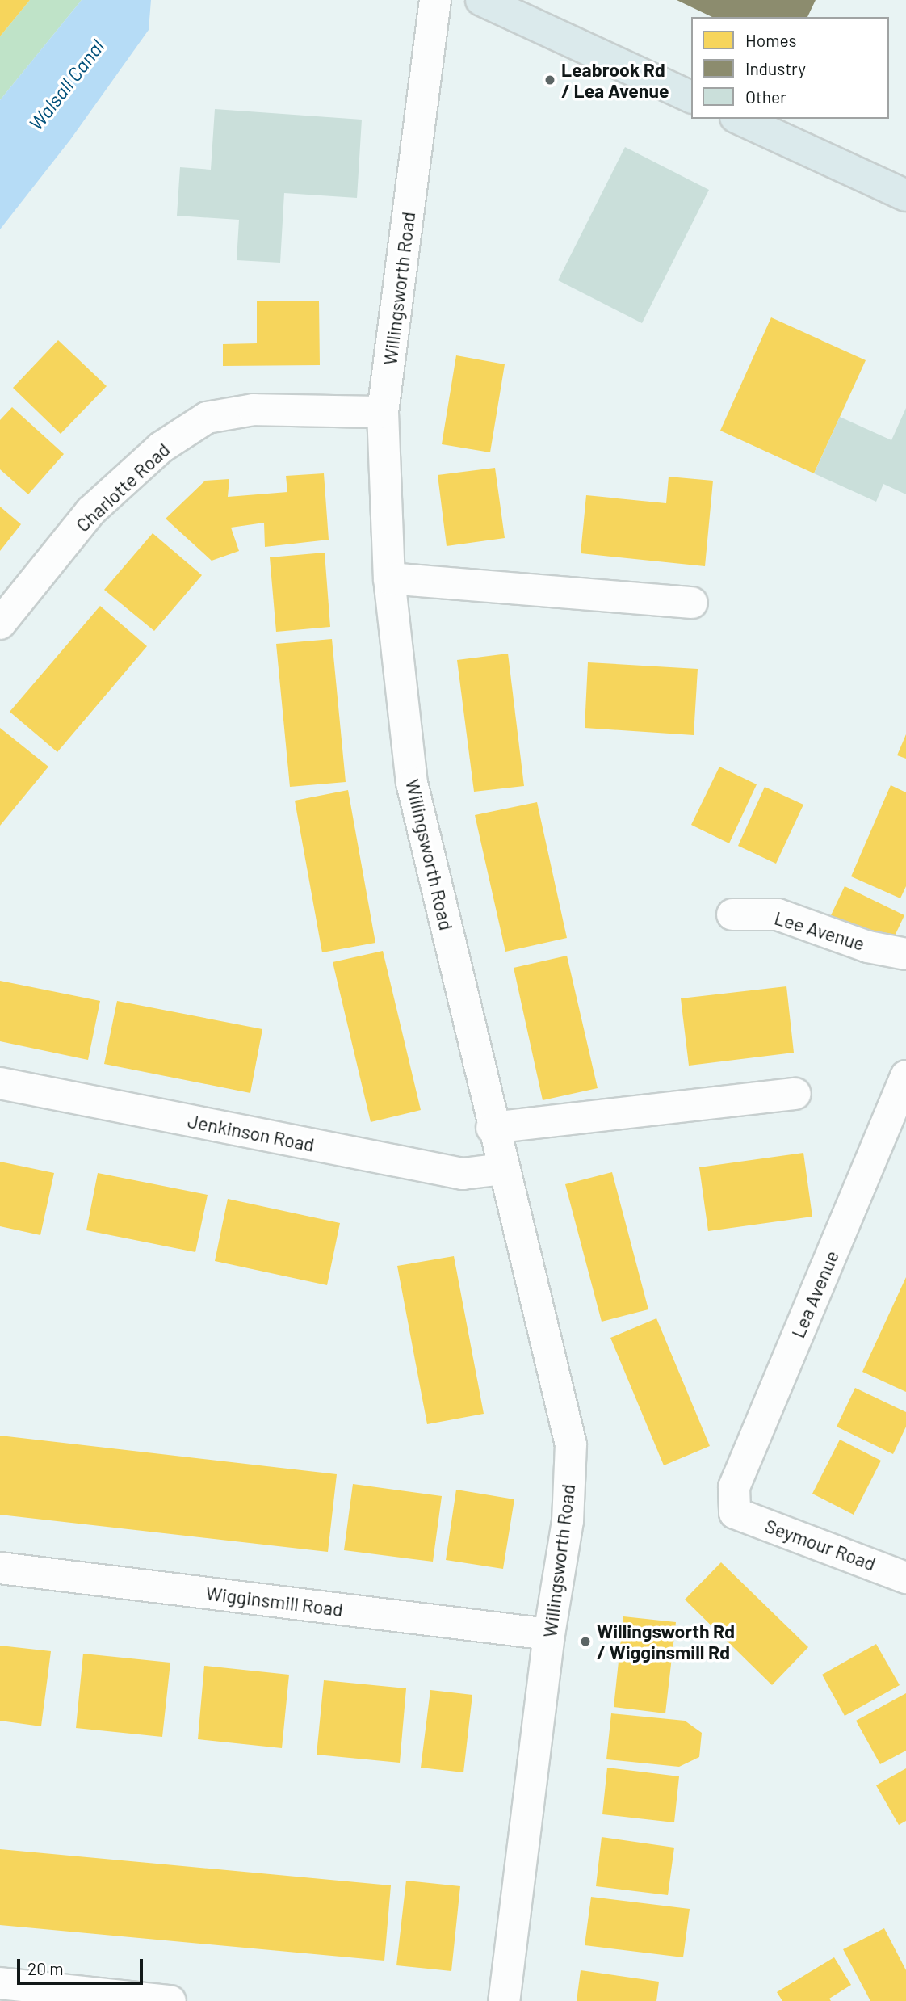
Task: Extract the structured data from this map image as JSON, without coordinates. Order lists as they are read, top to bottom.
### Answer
{
  "streets": {
    "street": [
      "Willingsworth Road",
      "Charlotte Road",
      "Lee Avenue",
      "Jenkinson Road",
      "Lea Avenue",
      "Seymour Road",
      "Wigginsmill Road"
    ]
  },
  "crossings": [
    ["Willingsworth Road", "Charlotte Road"],
    ["Willingsworth Road", "Jenkinson Road"],
    ["Willingsworth Road", "Wigginsmill Road"],
    ["Lea Avenue", "Seymour Road"]
  ],
  "water": ["Walsall Canal"],
  "places": ["Leabrook Rd / Lea Avenue", "Willingsworth Rd / Wigginsmill Rd"],
  "legend": ["Homes", "Industry", "Other"],
  "scale_bar": "20 m"
}
